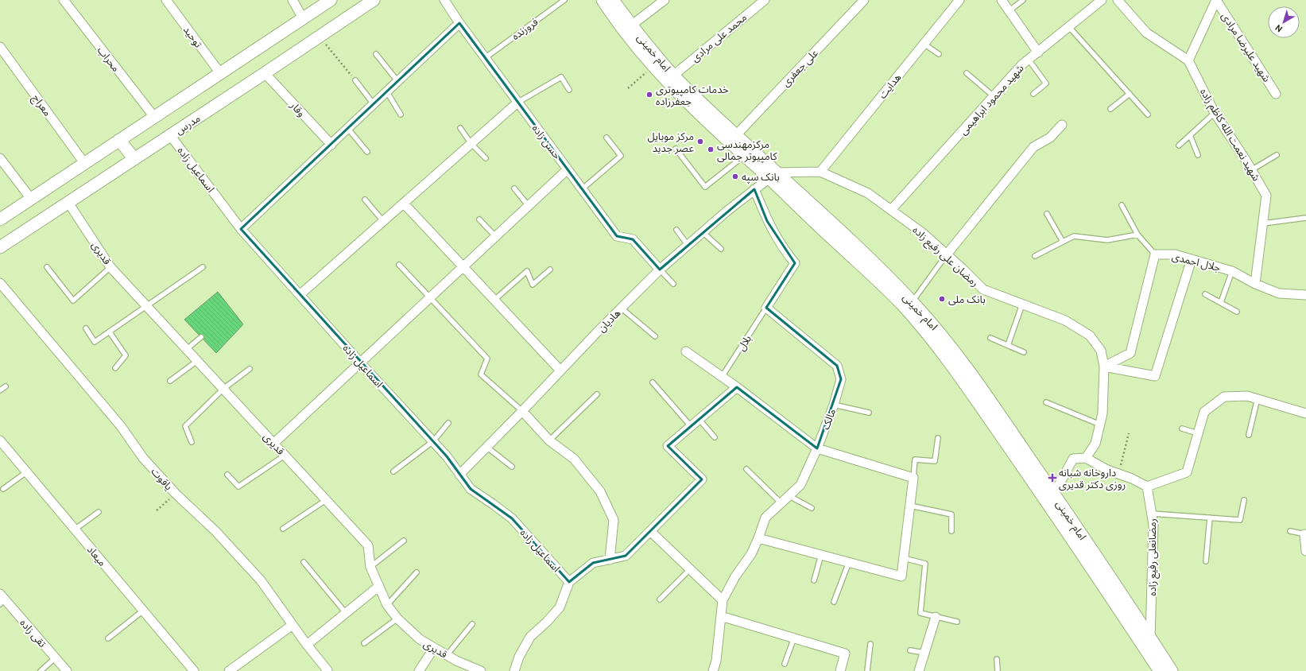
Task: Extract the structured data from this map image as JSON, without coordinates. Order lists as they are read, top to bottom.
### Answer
{
  "streets": {
    "main road": ["امام خمینی", "مدرس"],
    "street": [
      "توحید",
      "محمد علی مرادی",
      "شهید علیرضا مرادی",
      "محراب",
      "علی جعفری",
      "هدایت",
      "شهید محمود ابراهیمی",
      "معراج",
      "وقار",
      "شهید نعمت الله کاظم زاده",
      "حسن زاده",
      "اسماعیل زاده",
      "قدیری",
      "رمضان علی رفیع زاده",
      "جلال احمدی",
      "هادیان",
      "مالک",
      "یاقوت",
      "میعاد",
      "رمضانعلی رفیع زاده",
      "تقی زاده"
    ],
    "lane": ["فروزنده", "بلال"]
  },
  "crossings": [
    ["فروزنده", "حسن زاده"],
    ["محمد علی مرادی", "امام خمینی"],
    ["امام خمینی", "علی جعفری"],
    ["امام خمینی", "رمضان علی رفیع زاده"],
    ["امام خمینی", "هادیان"],
    ["امام خمینی", "رمضانعلی رفیع زاده"],
    ["هدایت", "رمضان علی رفیع زاده"],
    ["شهید محمود ابراهیمی", "رمضان علی رفیع زاده"],
    ["وقار", "مدرس"],
    ["مدرس", "اسماعیل زاده"],
    ["مدرس", "قدیری"],
    ["شهید نعمت الله کاظم زاده", "جلال احمدی"],
    ["حسن زاده", "هادیان"],
    ["اسماعیل زاده", "هادیان"],
    ["رمضان علی رفیع زاده", "هادیان"],
    ["بلال", "مالک"]
  ],
  "places": {
    "other": [
      "خدمات کامپیوتری جعفرزاده",
      "مرکز موبایل عصر جدید",
      "مرکزمهندسی کامپیوتر جمالی",
      "بانک سپه",
      "بانک ملی"
    ],
    "health": ["داروخانه شبانه روزی دکتر قدیری"]
  },
  "north": "bottom left"
}
